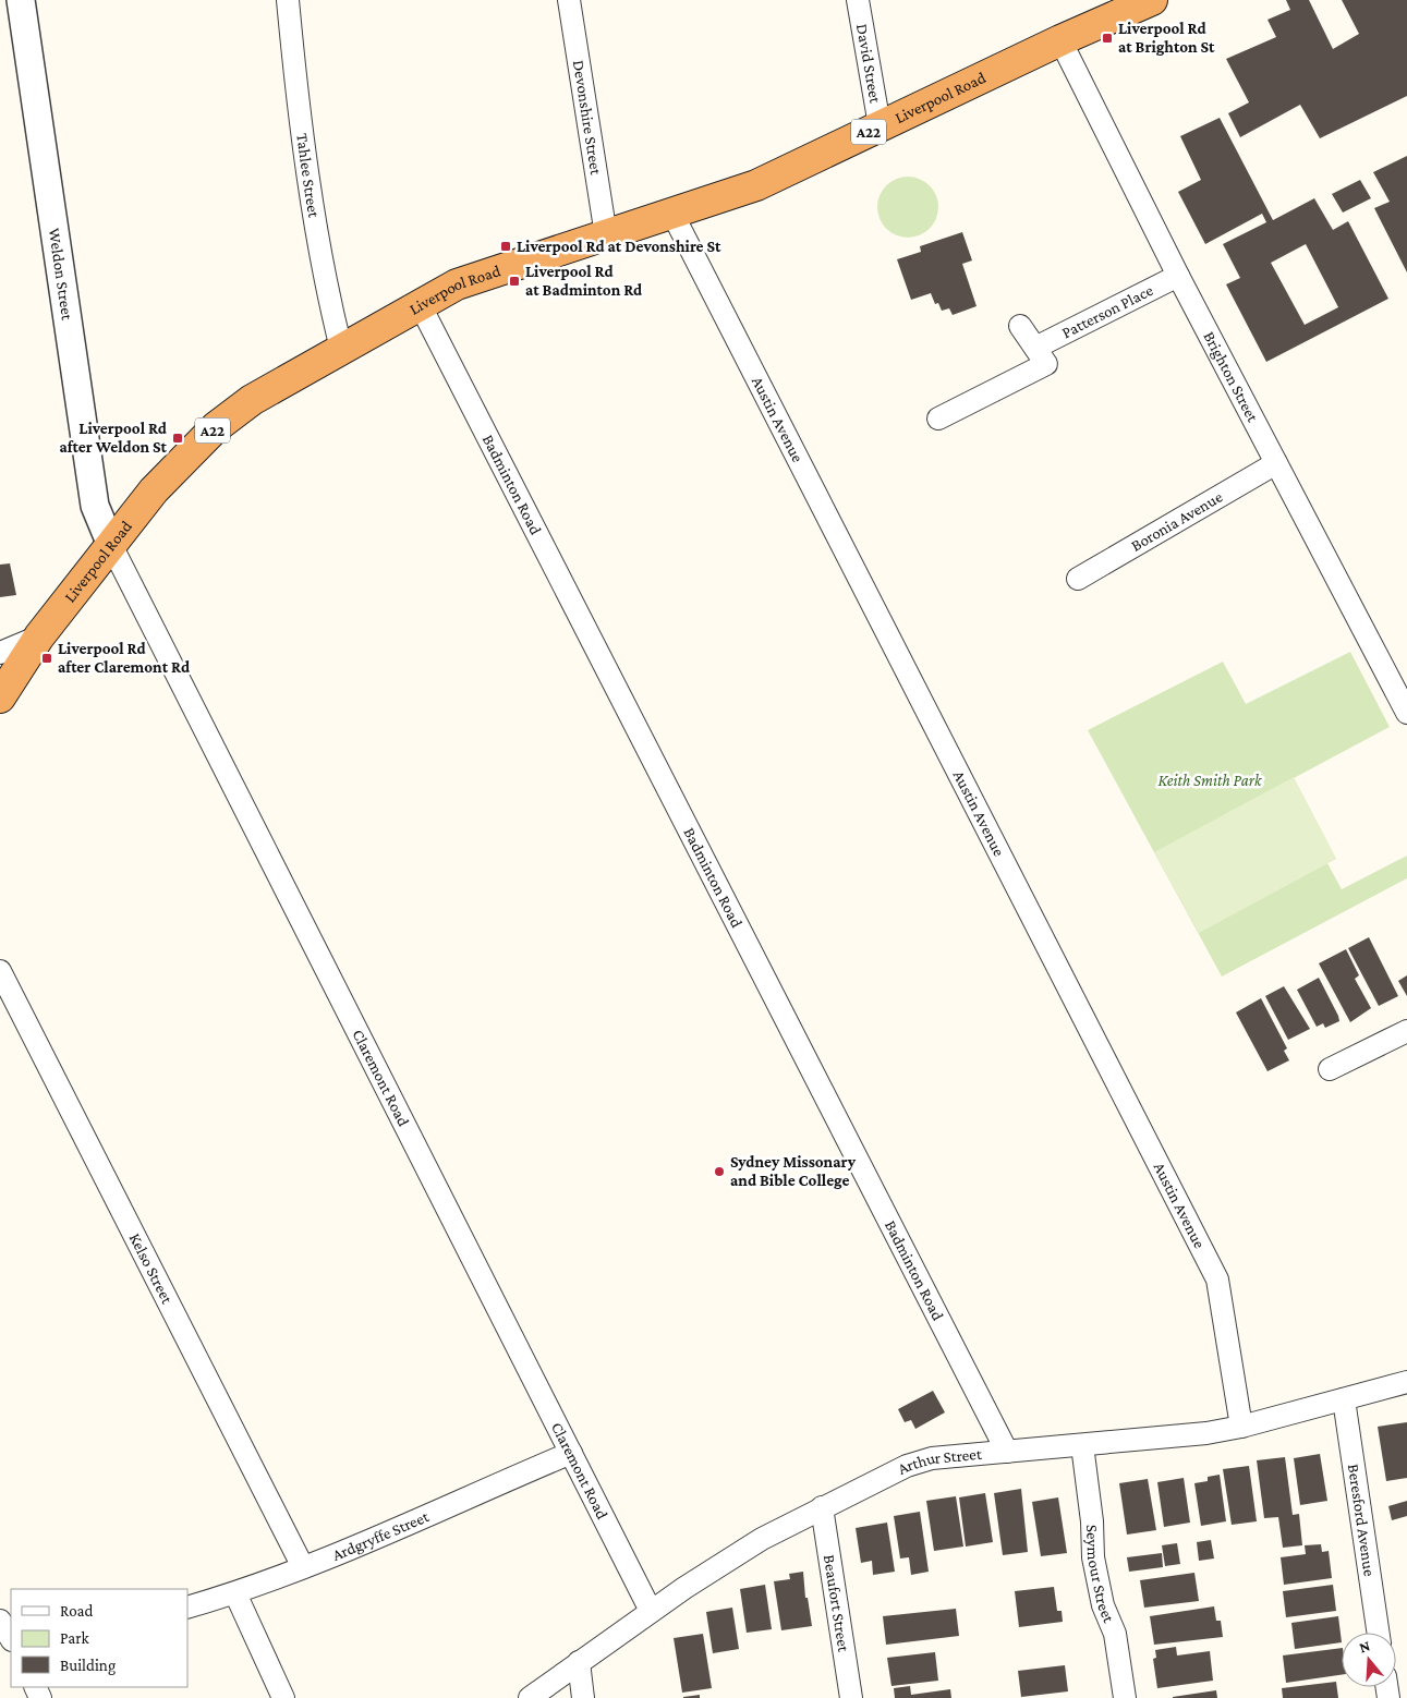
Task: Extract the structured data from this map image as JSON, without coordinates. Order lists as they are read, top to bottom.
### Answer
{
  "streets": {
    "highway": ["Liverpool Road", "A22"],
    "street": [
      "David Street",
      "Devonshire Street",
      "Tahlee Street",
      "Weldon Street",
      "Patterson Place",
      "Brighton Street",
      "Austin Avenue",
      "Badminton Road",
      "Boronia Avenue",
      "Claremont Road",
      "Kelso Street",
      "Arthur Street",
      "Beresford Avenue",
      "Ardgryffe Street",
      "Seymour Street",
      "Beaufort Street"
    ]
  },
  "crossings": [
    ["David Street", "Liverpool Road"],
    ["Liverpool Road", "Devonshire Street"],
    ["Liverpool Road", "Tahlee Street"],
    ["Liverpool Road", "Weldon Street"],
    ["Liverpool Road", "Brighton Street"],
    ["Liverpool Road", "Austin Avenue"],
    ["Liverpool Road", "Badminton Road"],
    ["Liverpool Road", "Claremont Road"],
    ["Weldon Street", "Claremont Road"],
    ["Patterson Place", "Brighton Street"],
    ["Brighton Street", "Boronia Avenue"],
    ["Austin Avenue", "Arthur Street"],
    ["Badminton Road", "Arthur Street"],
    ["Claremont Road", "Arthur Street"],
    ["Claremont Road", "Ardgryffe Street"],
    ["Kelso Street", "Ardgryffe Street"],
    ["Arthur Street", "Beresford Avenue"],
    ["Arthur Street", "Seymour Street"],
    ["Arthur Street", "Beaufort Street"]
  ],
  "parks": ["Keith Smith Park"],
  "places": {
    "transit": [
      "Liverpool Rd at Brighton St",
      "Liverpool Rd at Devonshire St",
      "Liverpool Rd at Badminton Rd",
      "Liverpool Rd after Weldon St",
      "Liverpool Rd after Claremont Rd"
    ],
    "other": ["Sydney Missonary and Bible College"]
  },
  "legend": ["Road", "Park", "Building"],
  "north": "top"
}
